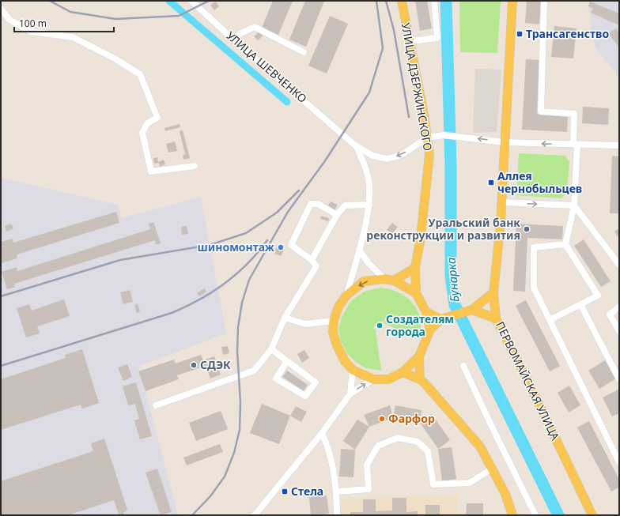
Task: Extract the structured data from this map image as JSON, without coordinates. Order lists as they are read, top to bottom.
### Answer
{
  "streets": {
    "main road": ["УЛИЦА ДЗЕРЖИНСКОГО", "ПЕРВОМАЙСКАЯ УЛИЦА"],
    "street": ["УЛИЦА ШЕВЧЕНКО"]
  },
  "water": ["Бунарка"],
  "places": {
    "transit": ["Трансагенство", "Аллея чернобыльцев", "Стела"],
    "other": [
      "Уральский банк реконструкции и развития",
      "шиномонтаж",
      "Создателям города",
      "СДЭК",
      "Фарфор"
    ]
  },
  "scale_bar": "100 m"
}
